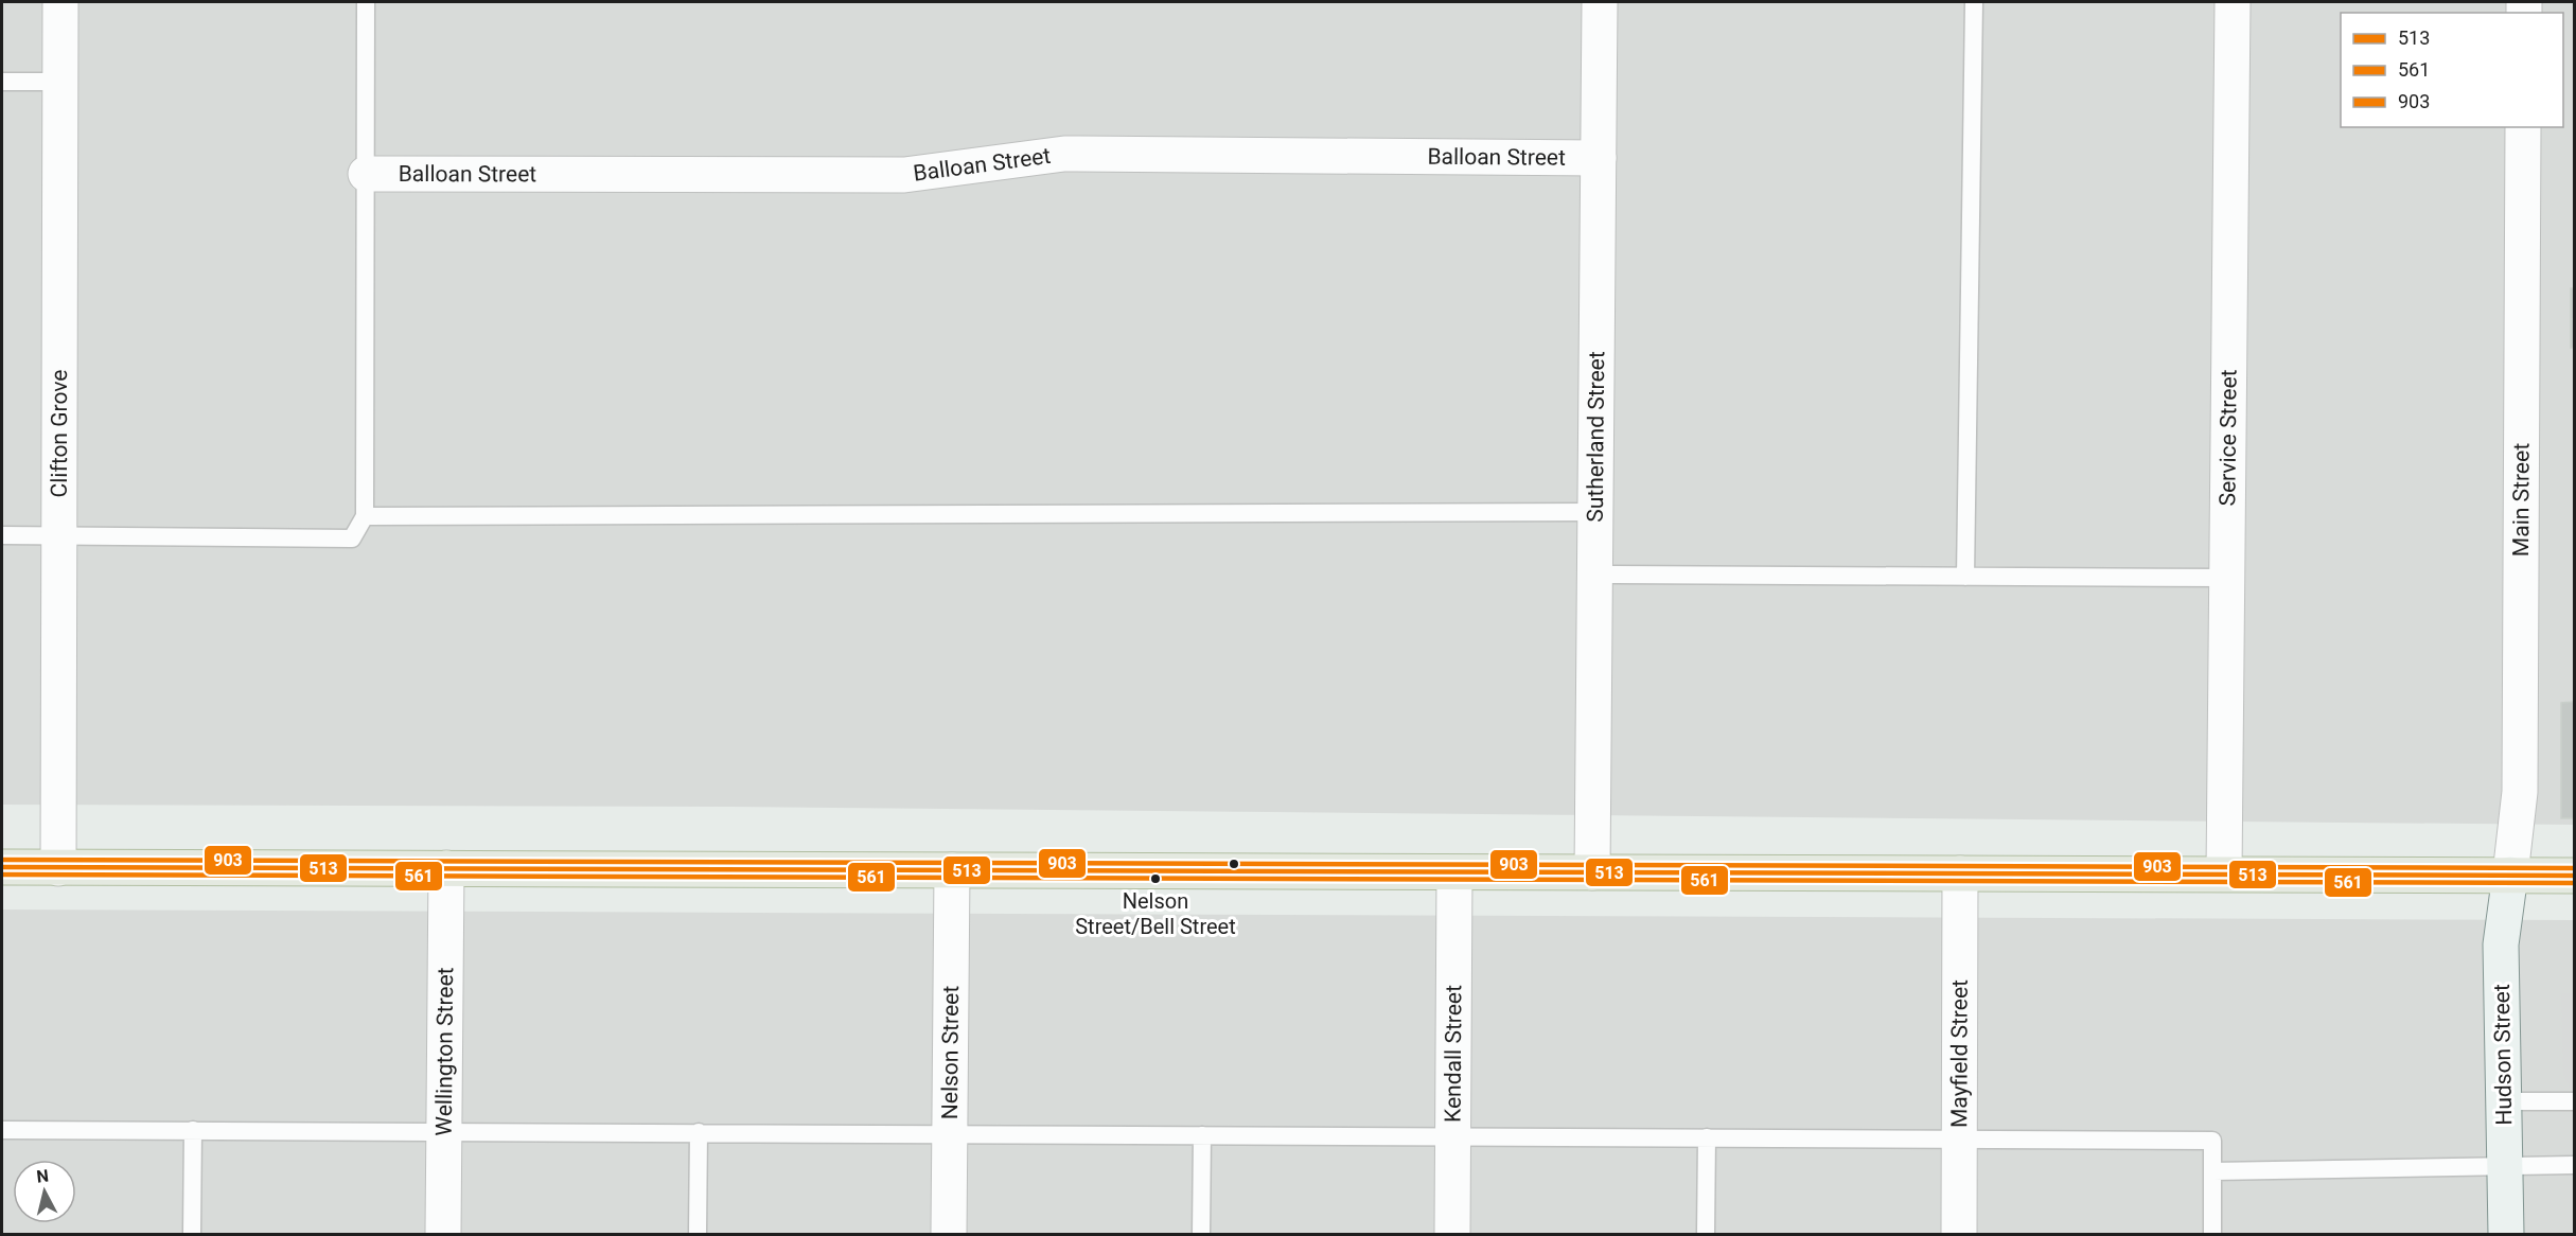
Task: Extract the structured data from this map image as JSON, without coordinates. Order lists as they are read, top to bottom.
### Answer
{
  "streets": {
    "street": [
      "Balloan Street",
      "Clifton Grove",
      "Sutherland Street",
      "Service Street",
      "Main Street",
      "Wellington Street",
      "Nelson Street",
      "Kendall Street",
      "Mayfield Street",
      "Hudson Street"
    ]
  },
  "crossings": [
    ["Balloan Street", "Sutherland Street"],
    ["Main Street", "Hudson Street"]
  ],
  "places": ["Nelson Street/Bell Street"],
  "lines": ["transit line 903", "transit line 513", "transit line 561"],
  "legend": ["513", "561", "903"],
  "north": "top"
}
